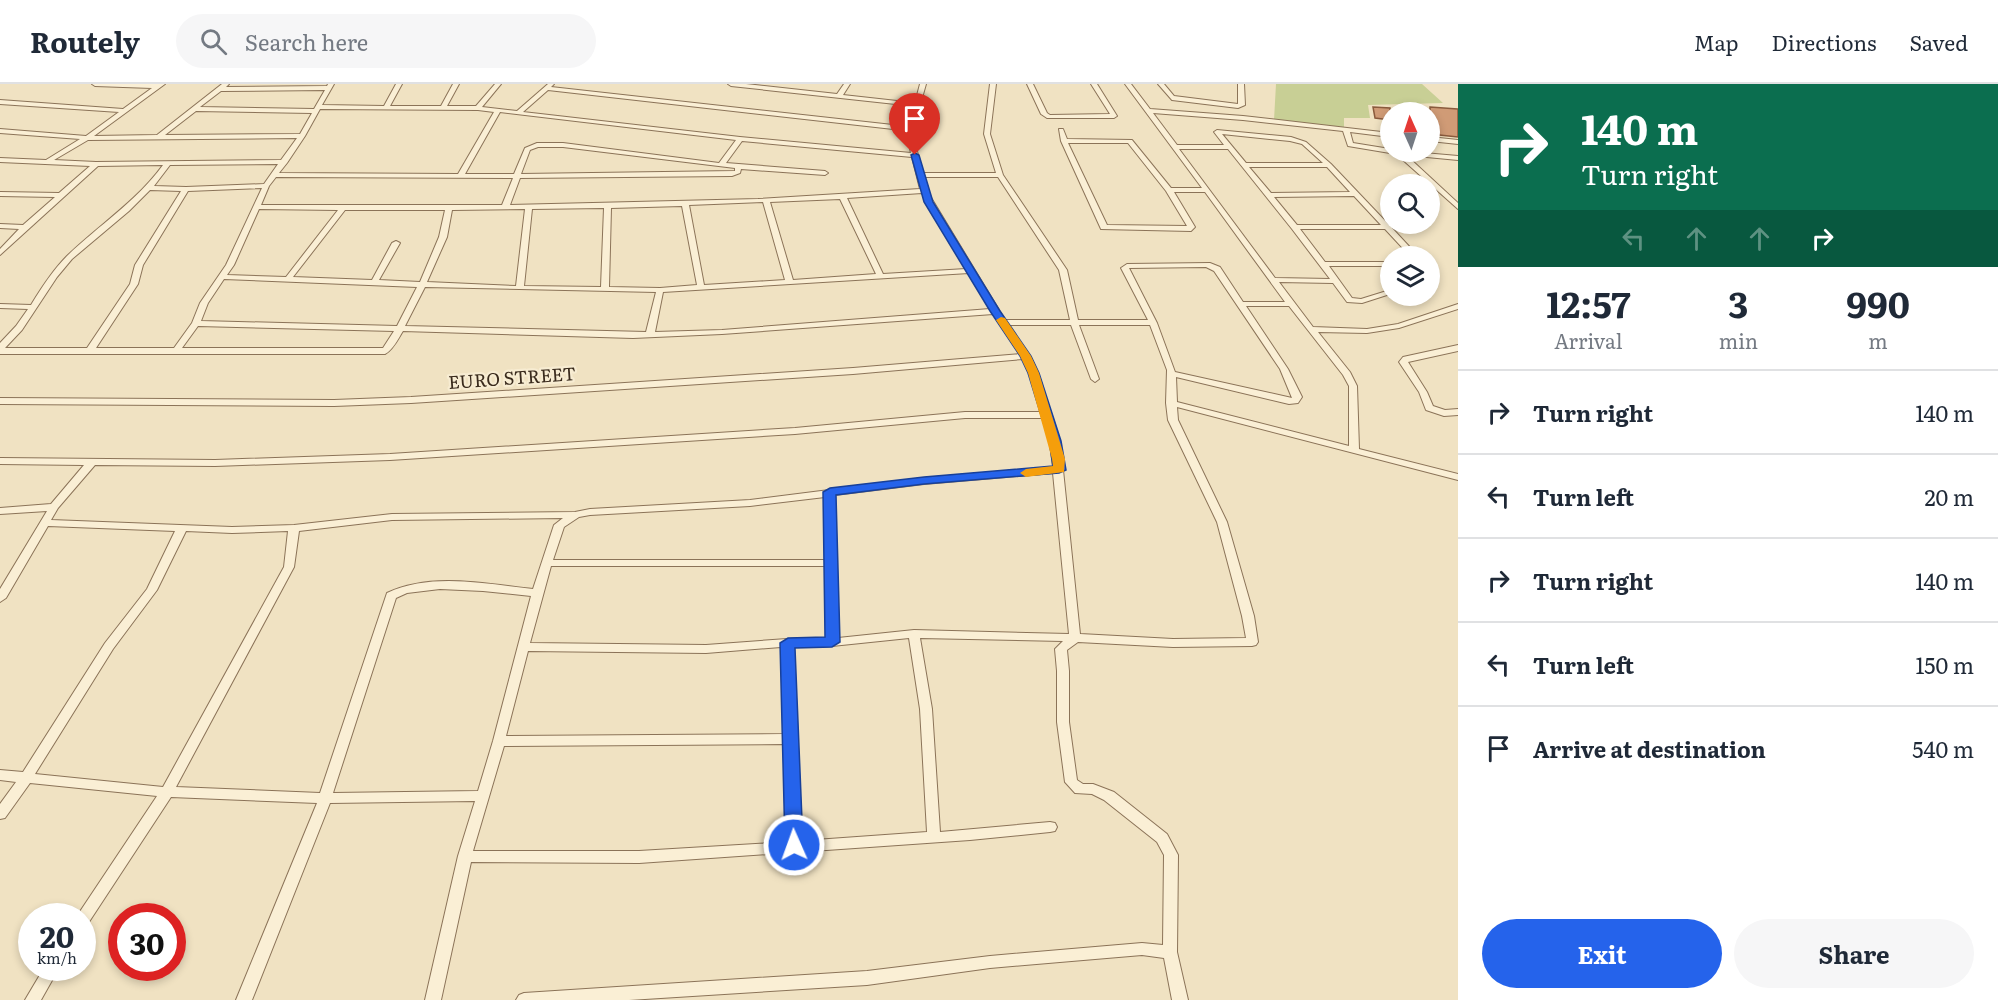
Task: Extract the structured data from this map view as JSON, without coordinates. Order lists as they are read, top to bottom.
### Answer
{
  "streets": {
    "street": ["EURO STREET"]
  },
  "north": "top",
  "page": {
    "header": "Routely",
    "search": "Search here",
    "nav": ["Map", "Directions", "Saved"],
    "turn": ["140 m", "Turn right"],
    "eta": [
      "12:57",
      "Arrival",
      "3",
      "min",
      "990",
      "m"
    ],
    "list": [
      {
        "name": "Turn right",
        "value": "140 m"
      },
      {
        "name": "Turn left",
        "value": "20 m"
      },
      {
        "name": "Turn right",
        "value": "140 m"
      },
      {
        "name": "Turn left",
        "value": "150 m"
      },
      {
        "name": "Arrive at destination",
        "value": "540 m"
      }
    ],
    "speed": "20 km/h",
    "limit": "30",
    "buttons": ["Exit", "Share"]
  }
}
